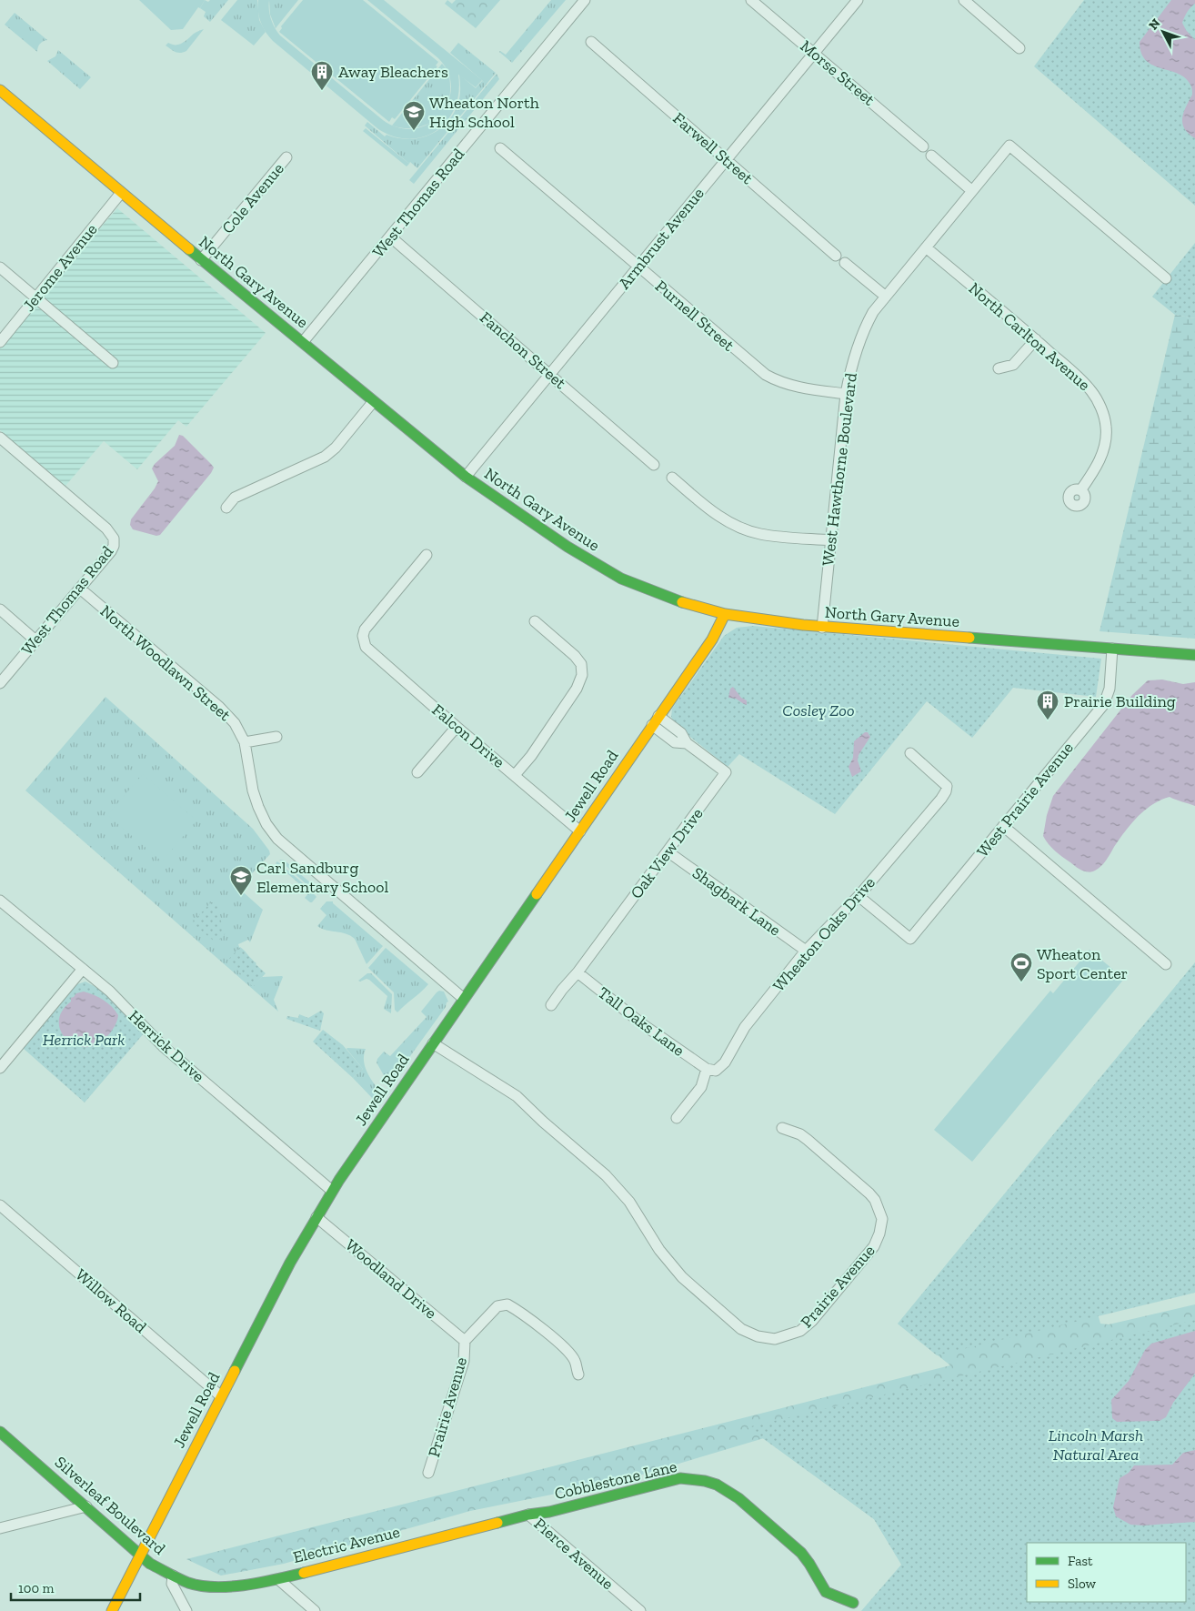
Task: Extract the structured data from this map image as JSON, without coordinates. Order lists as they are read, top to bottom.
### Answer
{
  "streets": {
    "street": [
      "Morse Street",
      "Farwell Street",
      "Cole Avenue",
      "West Thomas Road",
      "Armbrust Avenue",
      "Jerome Avenue",
      "North Gary Avenue",
      "Purnell Street",
      "North Carlton Avenue",
      "Fanchon Street",
      "West Hawthorne Boulevard",
      "North Woodlawn Street",
      "Falcon Drive",
      "Jewell Road",
      "West Prairie Avenue",
      "Oak View Drive",
      "Shagbark Lane",
      "Wheaton Oaks Drive",
      "Tall Oaks Lane",
      "Herrick Drive",
      "Woodland Drive",
      "Prairie Avenue",
      "Willow Road",
      "Cobblestone Lane",
      "Silverleaf Boulevard",
      "Electric Avenue",
      "Pierce Avenue"
    ]
  },
  "crossings": [
    ["Morse Street", "Armbrust Avenue"],
    ["Farwell Street", "Armbrust Avenue"],
    ["Cole Avenue", "North Gary Avenue"],
    ["West Thomas Road", "North Gary Avenue"],
    ["West Thomas Road", "Fanchon Street"],
    ["West Thomas Road", "North Woodlawn Street"],
    ["Armbrust Avenue", "North Gary Avenue"],
    ["Armbrust Avenue", "Purnell Street"],
    ["Armbrust Avenue", "Fanchon Street"],
    ["Jerome Avenue", "North Gary Avenue"],
    ["North Gary Avenue", "West Hawthorne Boulevard"],
    ["North Gary Avenue", "Jewell Road"],
    ["North Gary Avenue", "West Prairie Avenue"],
    ["Purnell Street", "West Hawthorne Boulevard"],
    ["North Carlton Avenue", "West Hawthorne Boulevard"],
    ["North Woodlawn Street", "Jewell Road"],
    ["Falcon Drive", "Jewell Road"],
    ["Jewell Road", "Oak View Drive"],
    ["Jewell Road", "Herrick Drive"],
    ["Jewell Road", "Woodland Drive"],
    ["Jewell Road", "Prairie Avenue"],
    ["Jewell Road", "Willow Road"],
    ["Jewell Road", "Silverleaf Boulevard"],
    ["West Prairie Avenue", "Wheaton Oaks Drive"],
    ["Oak View Drive", "Shagbark Lane"],
    ["Oak View Drive", "Tall Oaks Lane"],
    ["Shagbark Lane", "Wheaton Oaks Drive"],
    ["Wheaton Oaks Drive", "Tall Oaks Lane"],
    ["Woodland Drive", "Prairie Avenue"],
    ["Cobblestone Lane", "Electric Avenue"],
    ["Cobblestone Lane", "Pierce Avenue"],
    ["Silverleaf Boulevard", "Electric Avenue"],
    ["Electric Avenue", "Pierce Avenue"]
  ],
  "parks": ["Cosley Zoo", "Herrick Park", "Lincoln Marsh Natural Area"],
  "places": {
    "building": ["Away Bleachers", "Prairie Building"],
    "school or university": ["Wheaton North High School", "Carl Sandburg Elementary School"],
    "sports": ["Wheaton Sport Center"]
  },
  "legend": ["Fast", "Slow"],
  "scale_bar": "100 m",
  "north": "top left"
}
